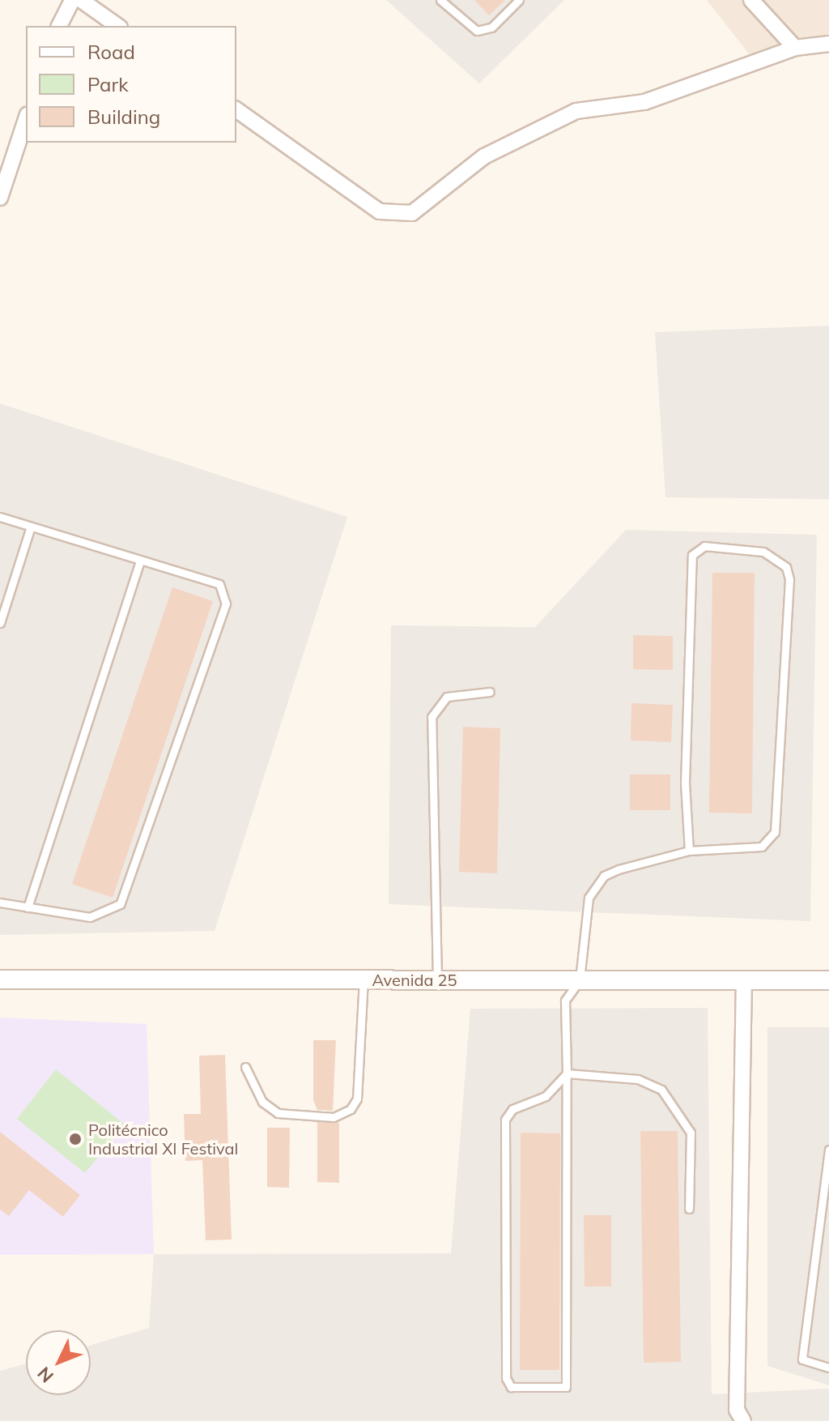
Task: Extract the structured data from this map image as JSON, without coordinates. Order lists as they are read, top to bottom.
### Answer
{
  "streets": {
    "street": ["Avenida 25"]
  },
  "places": ["Politécnico Industrial XI Festival"],
  "legend": ["Road", "Park", "Building"],
  "north": "bottom left"
}
